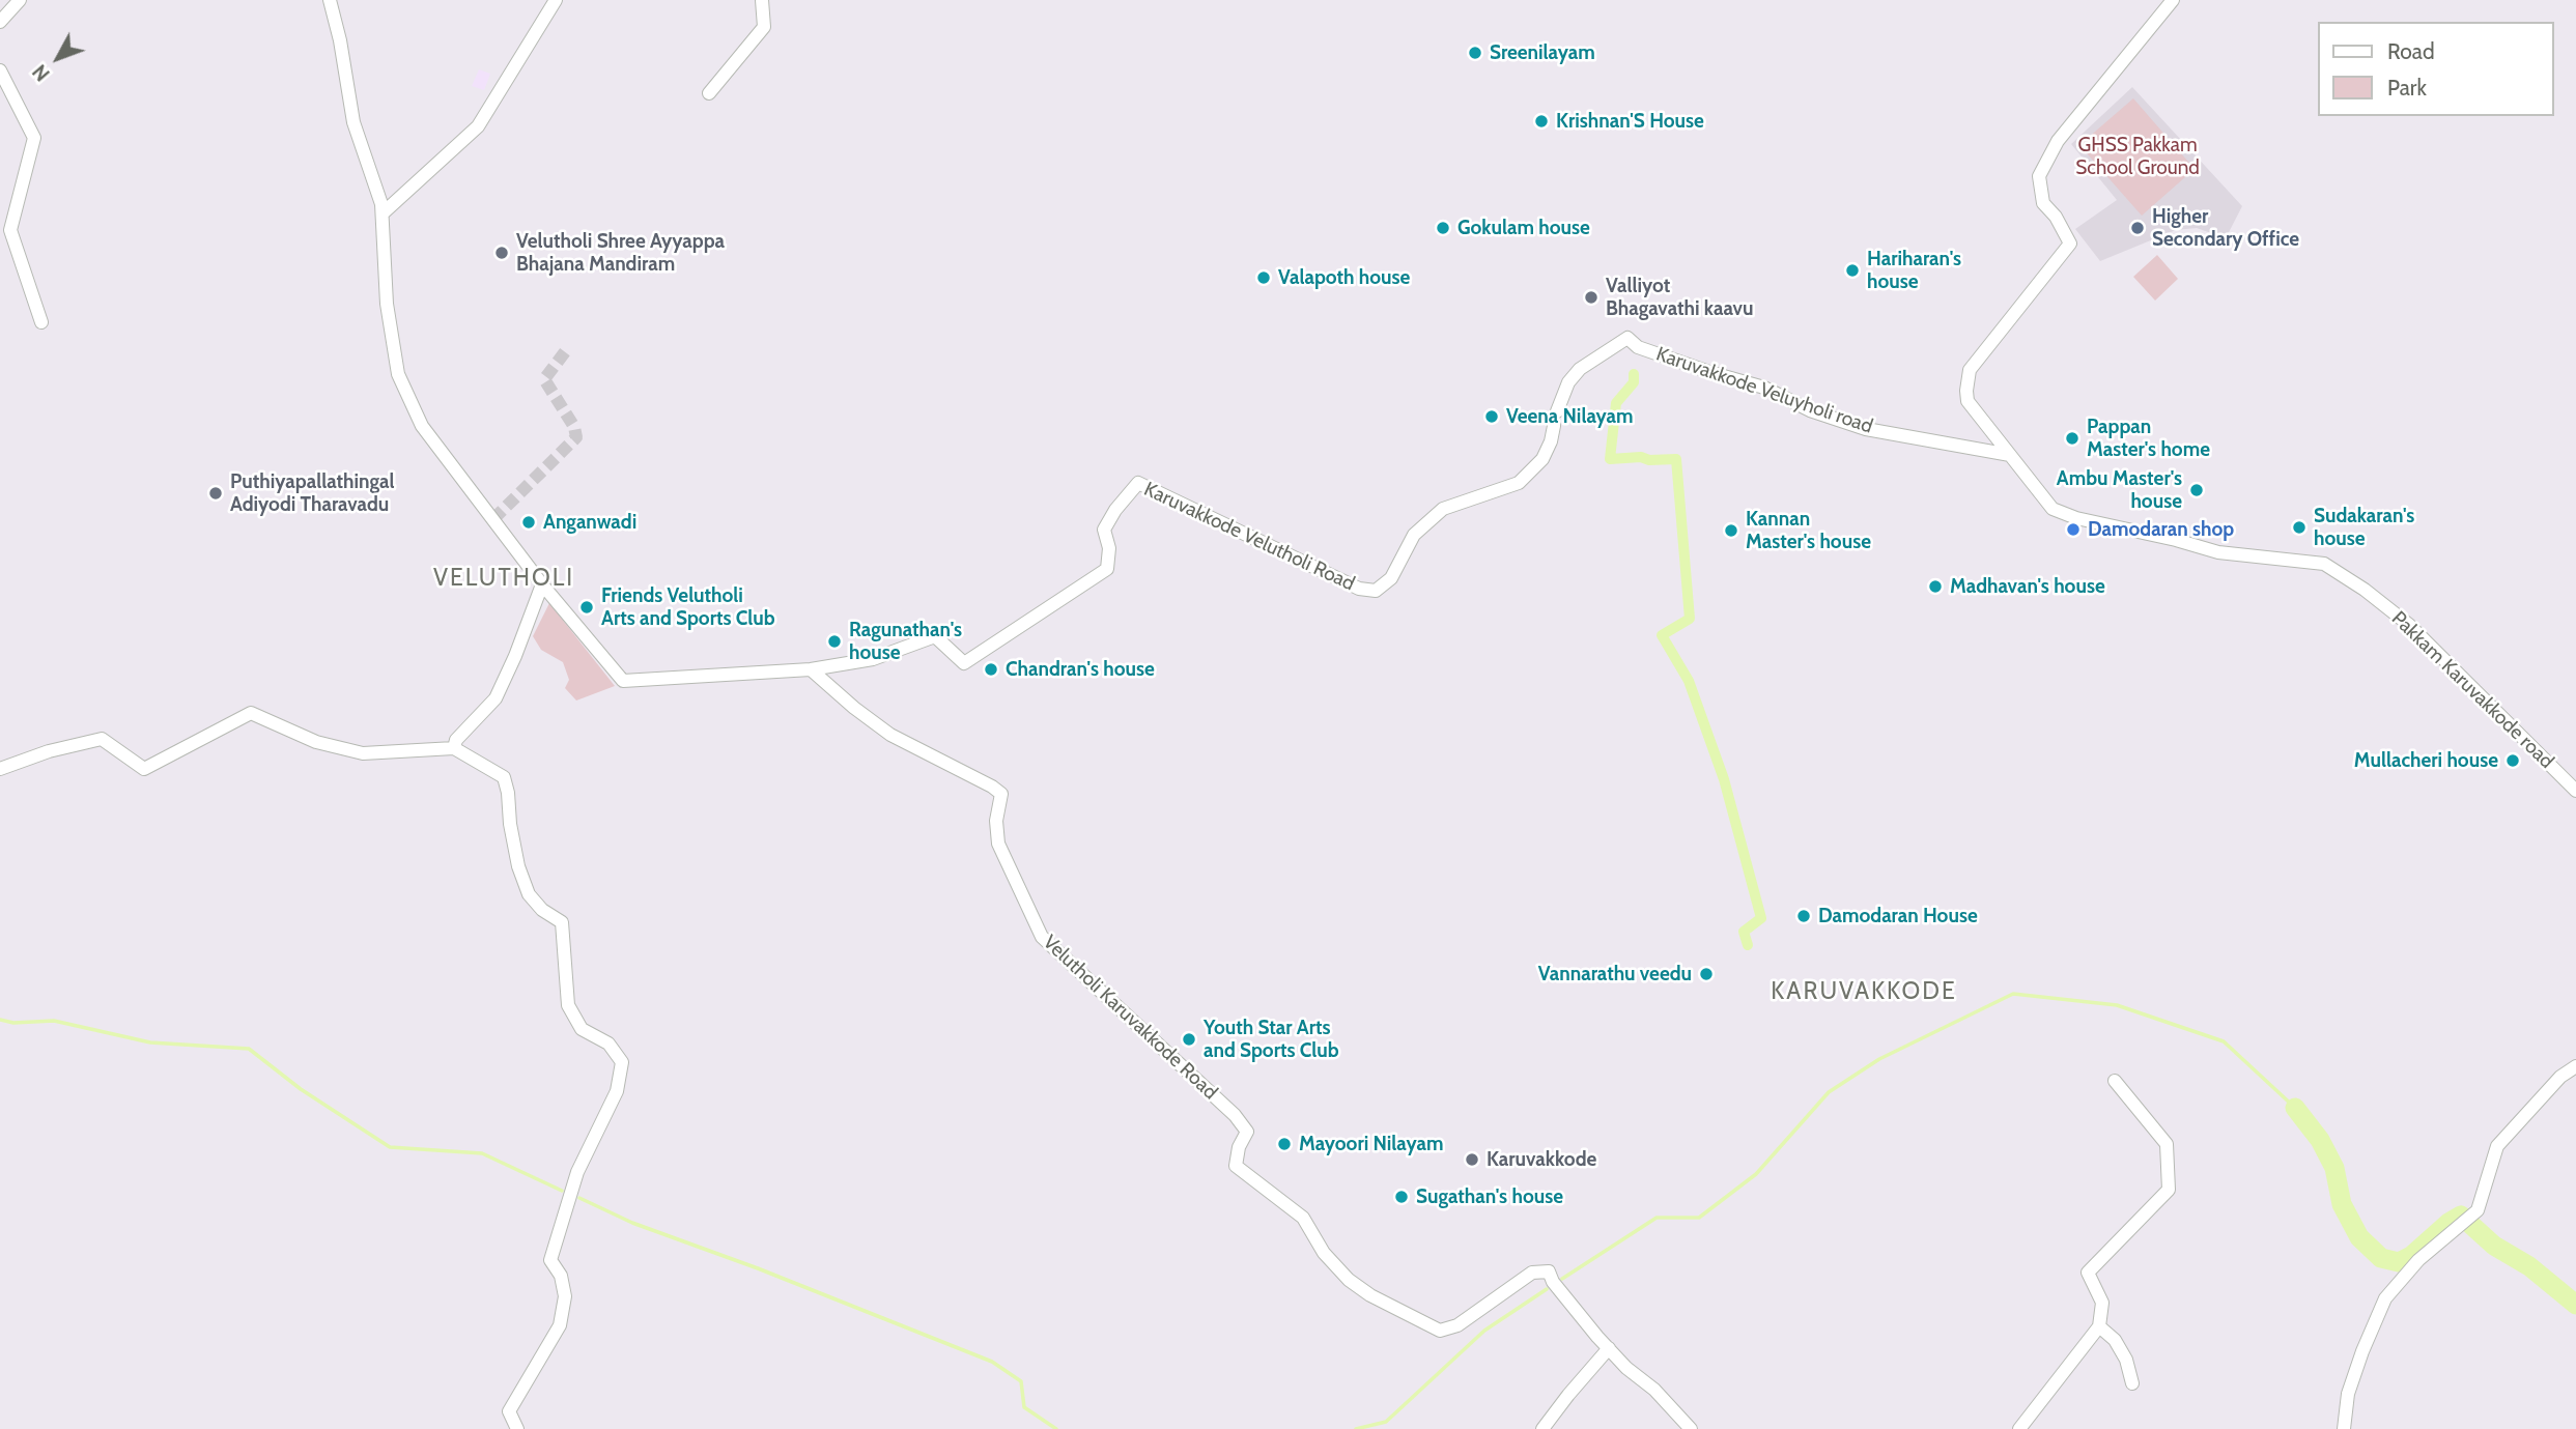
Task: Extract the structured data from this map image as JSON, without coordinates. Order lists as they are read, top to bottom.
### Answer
{
  "streets": {
    "street": [
      "Karuvakkode Veluyholi road",
      "Karuvakkode Velutholi Road",
      "Pakkam Karuvakkode road",
      "Velutholi Karuvakkode Road"
    ]
  },
  "crossings": [
    ["Karuvakkode Veluyholi road", "Pakkam Karuvakkode road"],
    ["Karuvakkode Velutholi Road", "Velutholi Karuvakkode Road"]
  ],
  "districts": ["VELUTHOLI", "KARUVAKKODE"],
  "parks": ["GHSS Pakkam School Ground"],
  "places": [
    "Sreenilayam",
    "Krishnan'S House",
    "Gokulam house",
    "Higher Secondary Office",
    "Velutholi Shree Ayyappa Bhajana Mandiram",
    "Hariharan's house",
    "Valapoth house",
    "Valliyot Bhagavathi kaavu",
    "Veena Nilayam",
    "Pappan Master's home",
    "Ambu Master's house",
    "Puthiyapallathingal Adiyodi Tharavadu",
    "Anganwadi",
    "Sudakaran's house",
    "Damodaran shop",
    "Kannan Master's house",
    "Madhavan's house",
    "Friends Velutholi Arts and Sports Club",
    "Ragunathan's house",
    "Chandran's house",
    "Mullacheri house",
    "Damodaran House",
    "Vannarathu veedu",
    "Youth Star Arts and Sports Club",
    "Mayoori Nilayam",
    "Karuvakkode",
    "Sugathan's house"
  ],
  "legend": ["Road", "Park"],
  "north": "bottom left"
}
